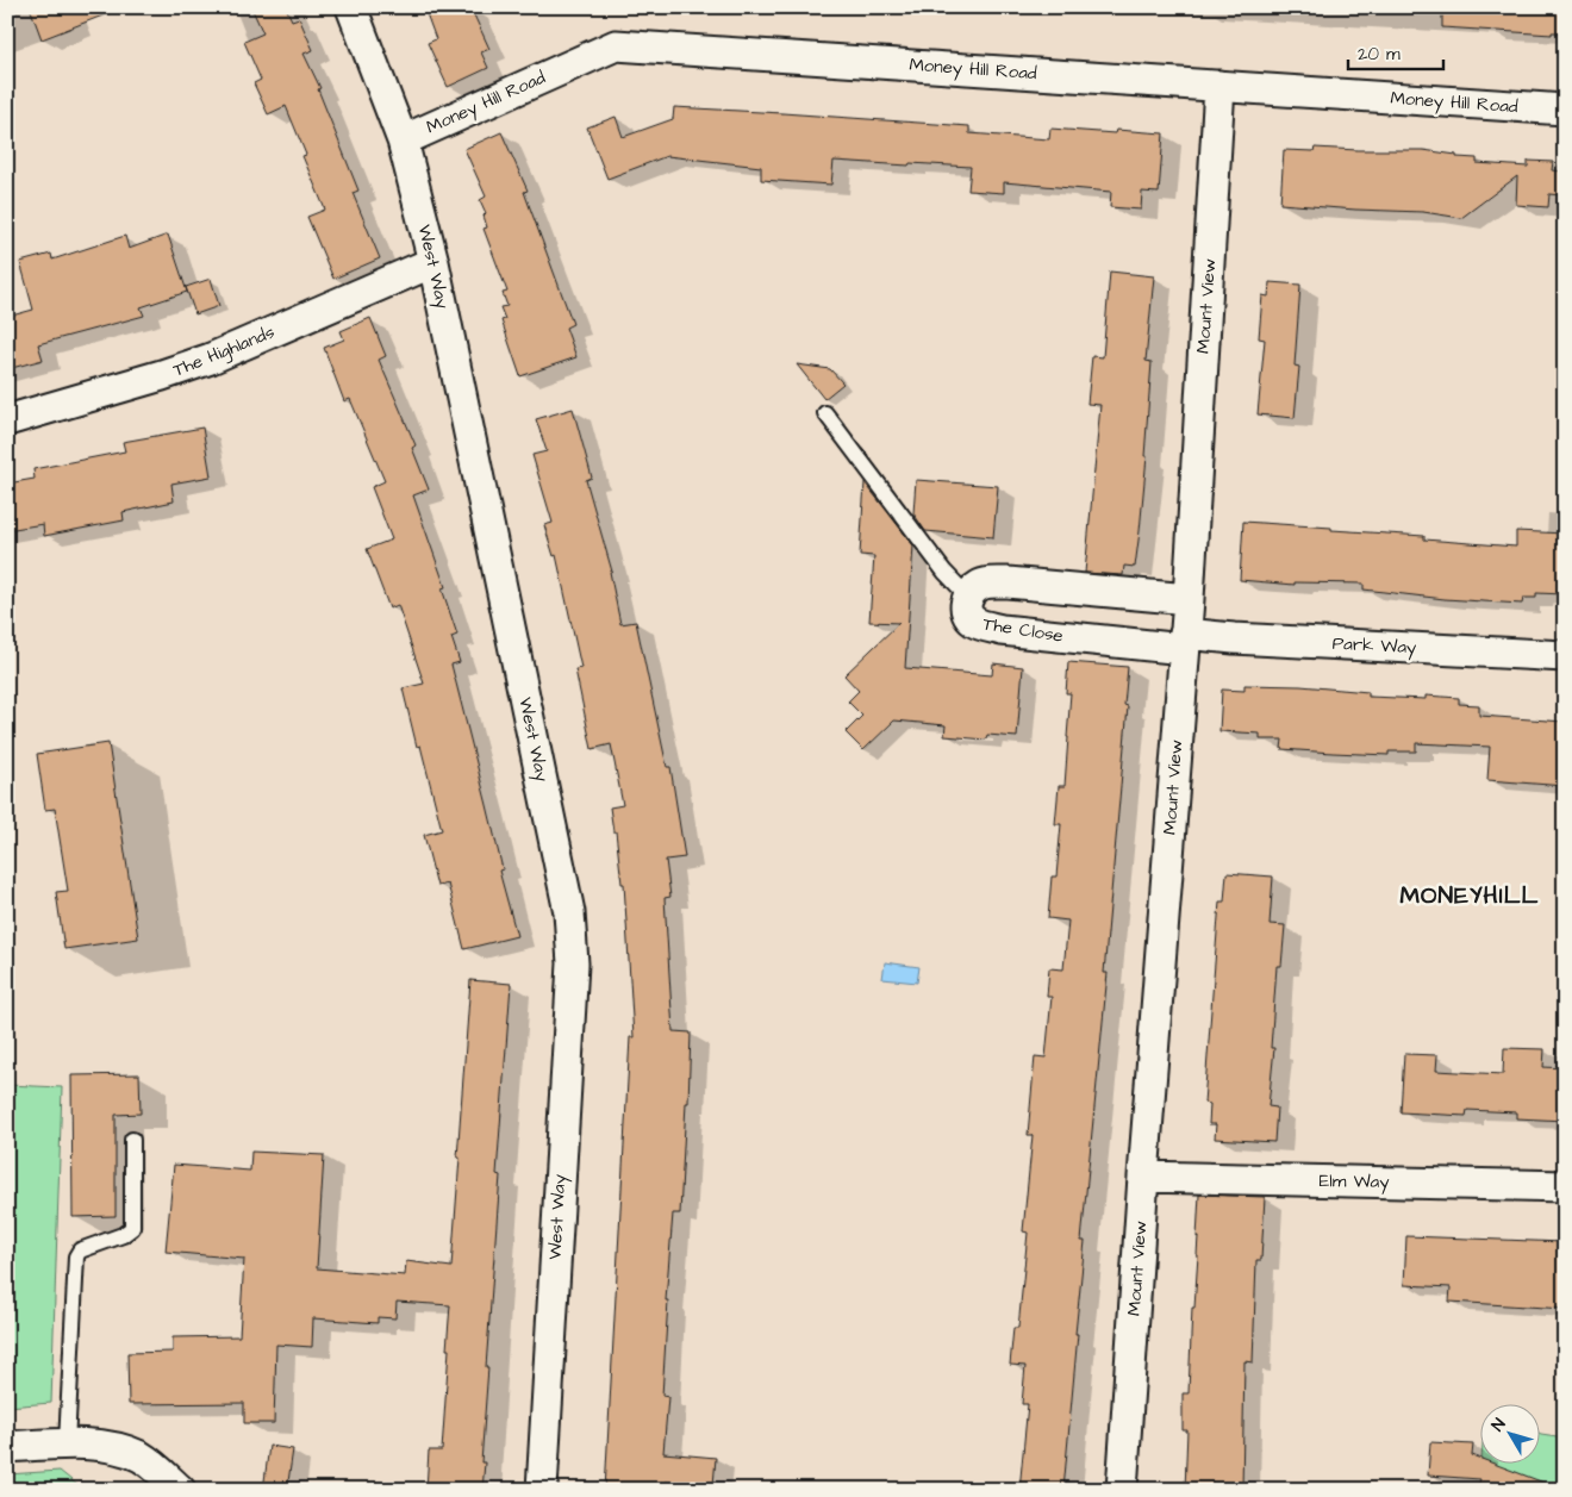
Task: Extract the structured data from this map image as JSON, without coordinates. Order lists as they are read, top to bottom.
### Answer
{
  "streets": {
    "street": [
      "Money Hill Road",
      "West Way",
      "Mount View",
      "The Highlands",
      "The Close",
      "Park Way",
      "Elm Way"
    ]
  },
  "crossings": [
    ["Money Hill Road", "West Way"],
    ["Money Hill Road", "Mount View"],
    ["West Way", "The Highlands"],
    ["Mount View", "The Close"],
    ["Mount View", "Park Way"],
    ["Mount View", "Elm Way"],
    ["The Close", "Park Way"]
  ],
  "districts": ["MONEYHILL"],
  "scale_bar": "20 m",
  "north": "top left"
}
